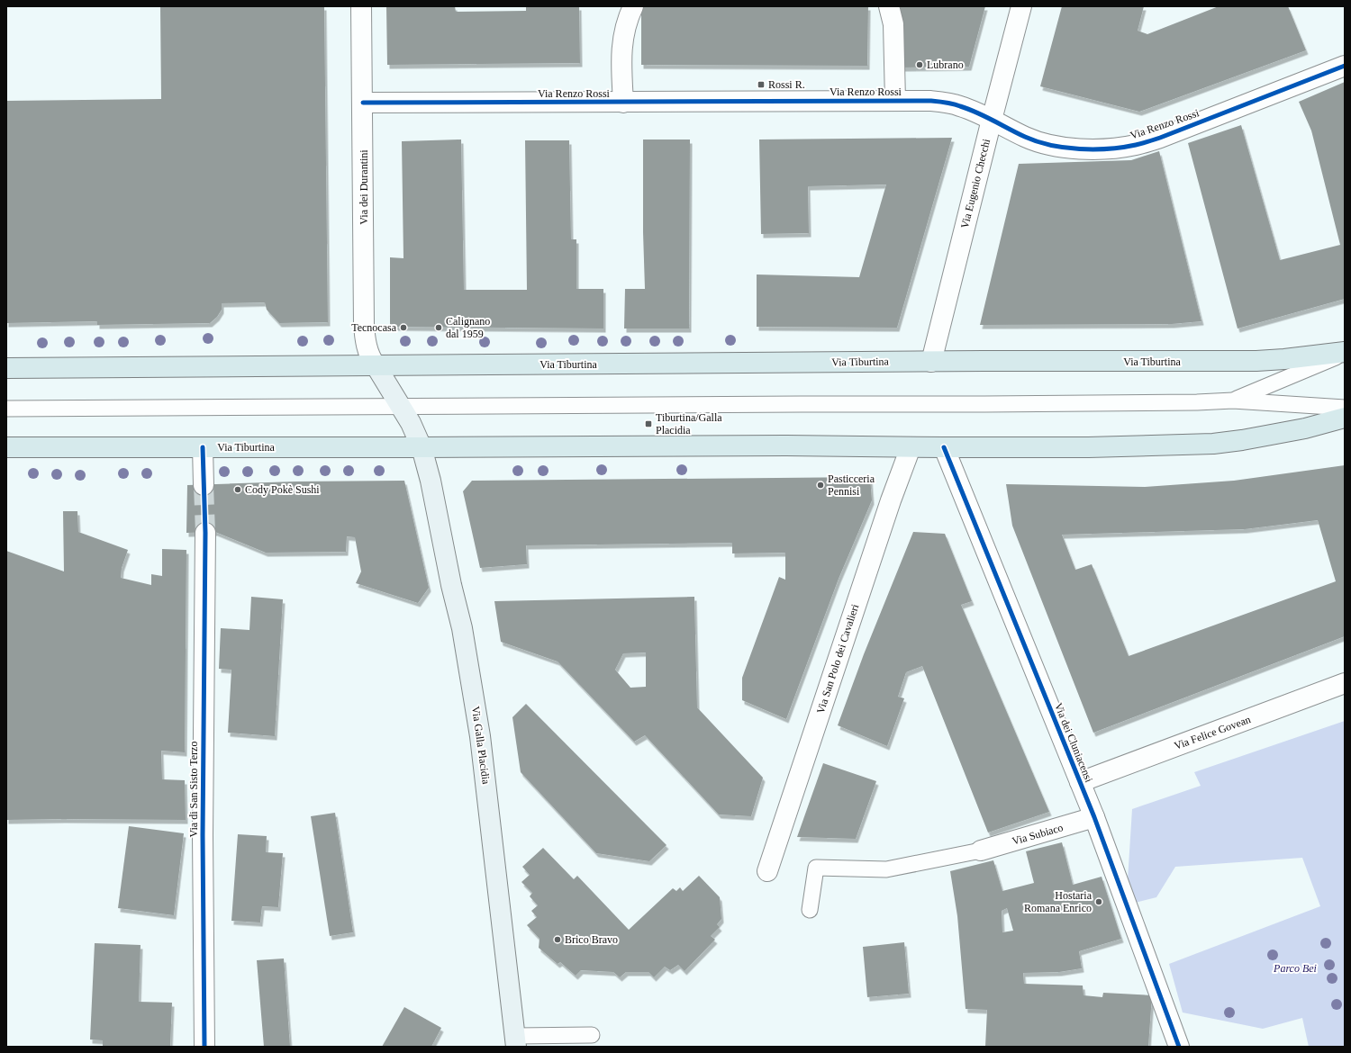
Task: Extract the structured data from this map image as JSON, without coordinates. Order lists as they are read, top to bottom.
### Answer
{
  "streets": {
    "main road": ["Via Tiburtina", "Via Galla Placidia"],
    "street": [
      "Via Renzo Rossi",
      "Via Eugenio Checchi",
      "Via dei Durantini",
      "Via San Polo dei Cavalieri",
      "Via Felice Govean",
      "Via dei Cluniacensi",
      "Via di San Sisto Terzo",
      "Via Subiaco"
    ]
  },
  "crossings": [
    ["Via Renzo Rossi", "Via Eugenio Checchi"],
    ["Via Renzo Rossi", "Via dei Durantini"],
    ["Via Eugenio Checchi", "Via Tiburtina"],
    ["Via dei Durantini", "Via Tiburtina"],
    ["Via Tiburtina", "Via San Polo dei Cavalieri"],
    ["Via Tiburtina", "Via dei Cluniacensi"],
    ["Via Tiburtina", "Via Galla Placidia"],
    ["Via Felice Govean", "Via dei Cluniacensi"],
    ["Via dei Cluniacensi", "Via Subiaco"]
  ],
  "parks": ["Parco Bei"],
  "places": {
    "other": [
      "Lubrano",
      "Tecnocasa",
      "Calignano dal 1959",
      "Pasticceria Pennisi",
      "Cody Pokè Sushi",
      "Hostaria Romana Enrico",
      "Brico Bravo"
    ],
    "transit": ["Rossi R.", "Tiburtina/Galla Placidia"]
  }
}
